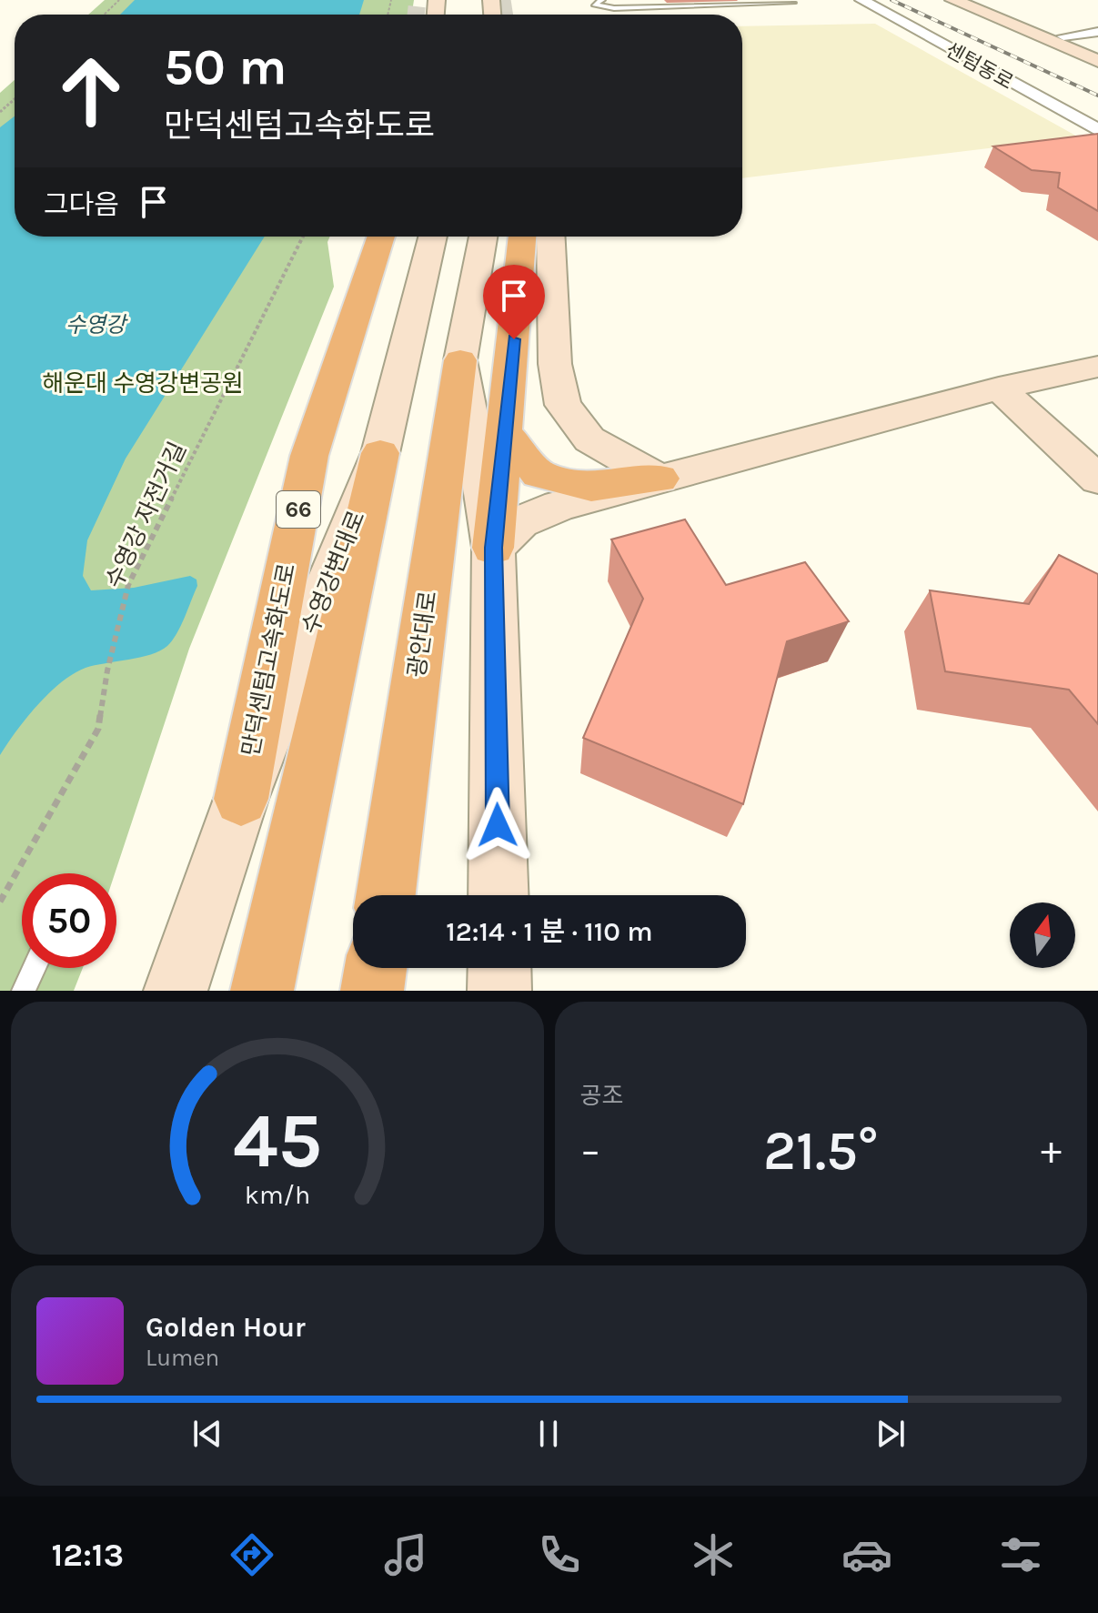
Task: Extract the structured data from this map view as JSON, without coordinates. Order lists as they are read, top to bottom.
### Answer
{
  "streets": {
    "highway": ["66", "광안대로", "만덕센텀고속화도로"],
    "main road": ["수영강변대로"],
    "street": ["센텀동로"],
    "path": ["수영강 자전거길"]
  },
  "crossings": [
    ["수영강변대로", "만덕센텀고속화도로"]
  ],
  "water": ["수영강"],
  "parks": ["해운대 수영강변공원"],
  "north": "top",
  "page": {
    "turn": ["50 m", "만덕센텀고속화도로"],
    "then": "그다음",
    "limit": "50",
    "trip": "12:14 · 1 분 · 110 m",
    "tile": "공조",
    "heat": ["−", "21.5°", "+"],
    "song": ["Golden Hour", "Lumen"],
    "tabs": "12:13",
    "gauge": ["45", "km/h"]
  }
}
